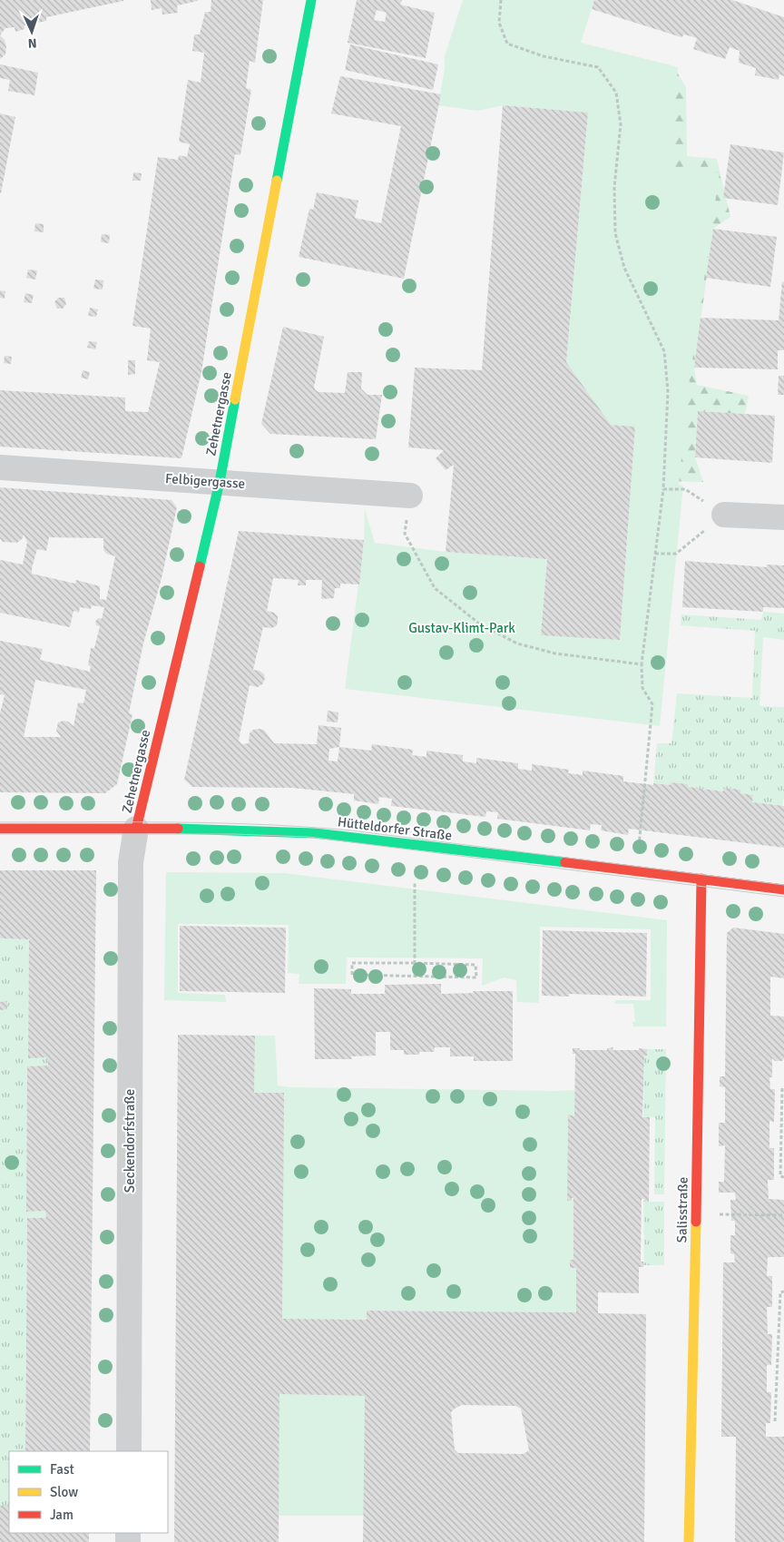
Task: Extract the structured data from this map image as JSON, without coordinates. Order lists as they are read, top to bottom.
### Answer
{
  "streets": {
    "street": [
      "Zehetnergasse",
      "Felbigergasse",
      "Hütteldorfer Straße",
      "Seckendorfstraße",
      "Salisstraße"
    ]
  },
  "crossings": [
    ["Zehetnergasse", "Felbigergasse"],
    ["Zehetnergasse", "Hütteldorfer Straße"],
    ["Zehetnergasse", "Seckendorfstraße"],
    ["Hütteldorfer Straße", "Seckendorfstraße"],
    ["Hütteldorfer Straße", "Salisstraße"]
  ],
  "parks": ["Gustav-Klimt-Park"],
  "legend": ["Fast", "Slow", "Jam"],
  "north": "bottom"
}
